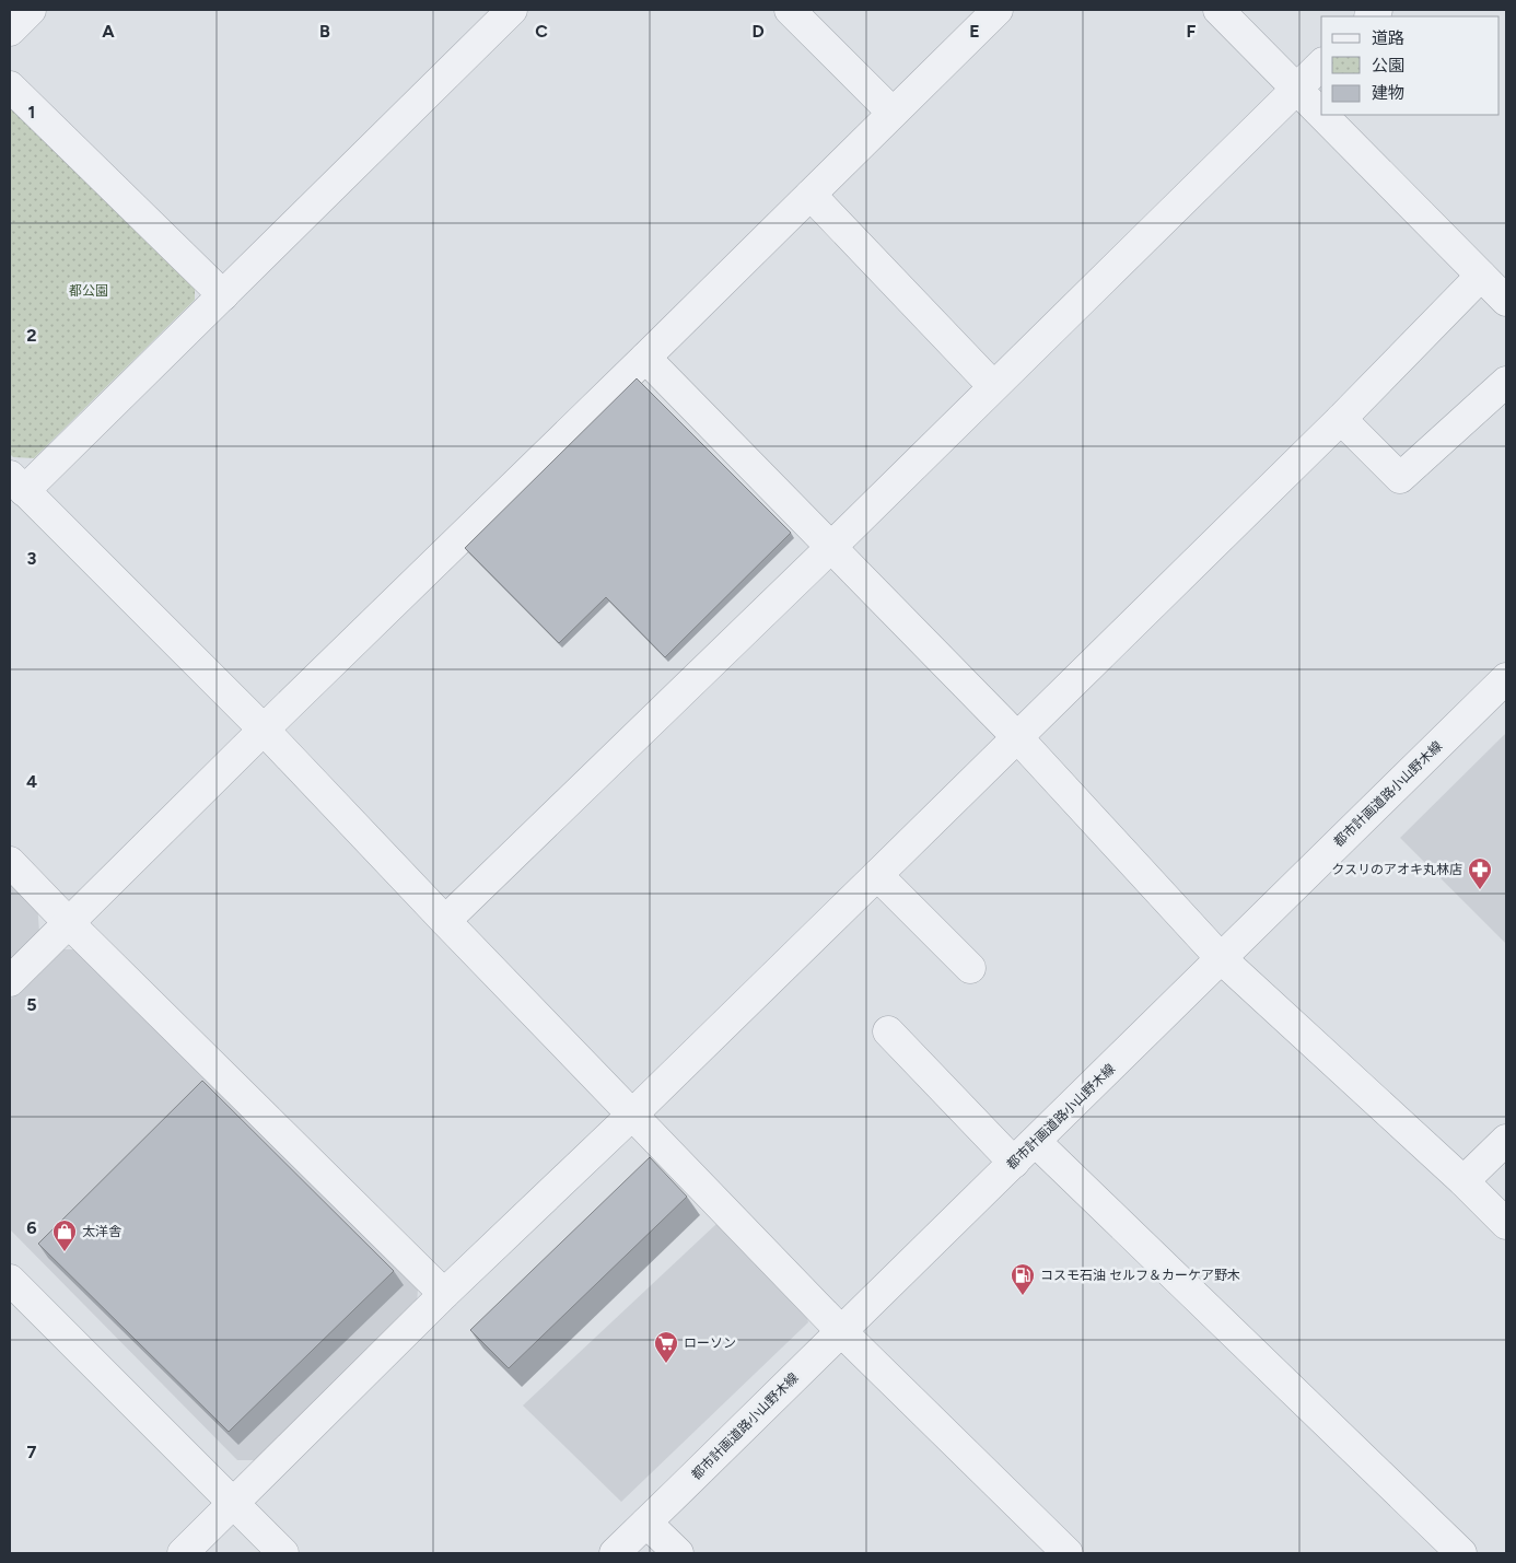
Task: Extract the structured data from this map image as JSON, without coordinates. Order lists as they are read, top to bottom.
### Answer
{
  "streets": {
    "street": ["都市計画道路小山野木線"]
  },
  "parks": ["都公園"],
  "places": {
    "pharmacy": ["クスリのアオキ丸林店"],
    "shop": ["太洋舎"],
    "fuel station": ["コスモ石油 セルフ＆カーケア野木"],
    "supermarket": ["ローソン"]
  },
  "legend": ["道路", "公園", "建物"],
  "grid": {
    "columns": [
      "A",
      "B",
      "C",
      "D",
      "E",
      "F"
    ],
    "rows": [
      "1",
      "2",
      "3",
      "4",
      "5",
      "6",
      "7"
    ]
  }
}
